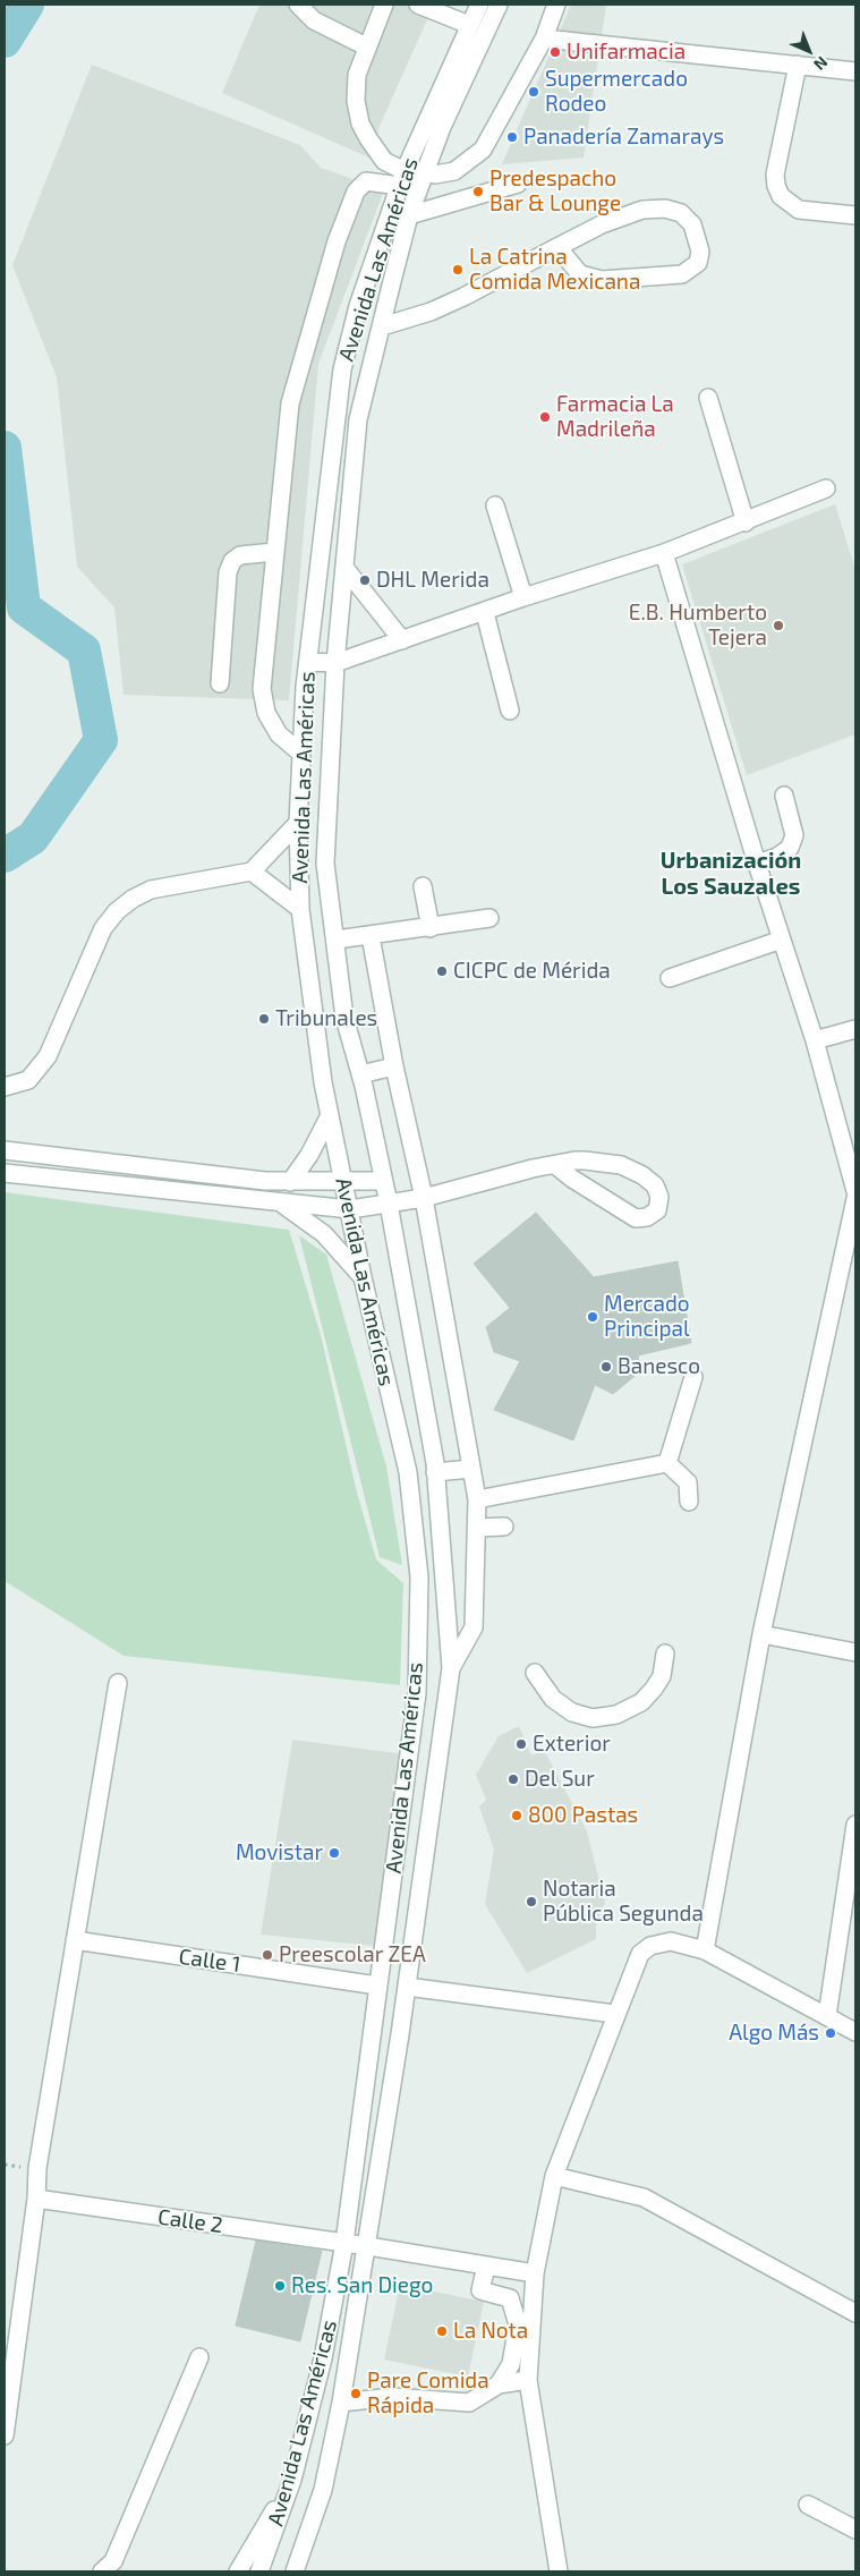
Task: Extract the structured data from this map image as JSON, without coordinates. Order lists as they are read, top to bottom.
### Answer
{
  "streets": {
    "street": ["Avenida Las Américas", "Calle 1", "Calle 2"]
  },
  "crossings": [
    ["Avenida Las Américas", "Calle 1"],
    ["Avenida Las Américas", "Calle 2"]
  ],
  "districts": ["Urbanización Los Sauzales"],
  "places": [
    "Unifarmacia",
    "Supermercado Rodeo",
    "Panadería Zamarays",
    "Predespacho Bar & Lounge",
    "La Catrina Comida Mexicana",
    "Farmacia La Madrileña",
    "DHL Merida",
    "E.B. Humberto Tejera",
    "CICPC de Mérida",
    "Tribunales",
    "Mercado Principal",
    "Banesco",
    "Exterior",
    "Del Sur",
    "800 Pastas",
    "Movistar",
    "Notaria Pública Segunda",
    "Preescolar ZEA",
    "Algo Más",
    "Res. San Diego",
    "La Nota",
    "Pare Comida Rápida"
  ],
  "north": "bottom right"
}
